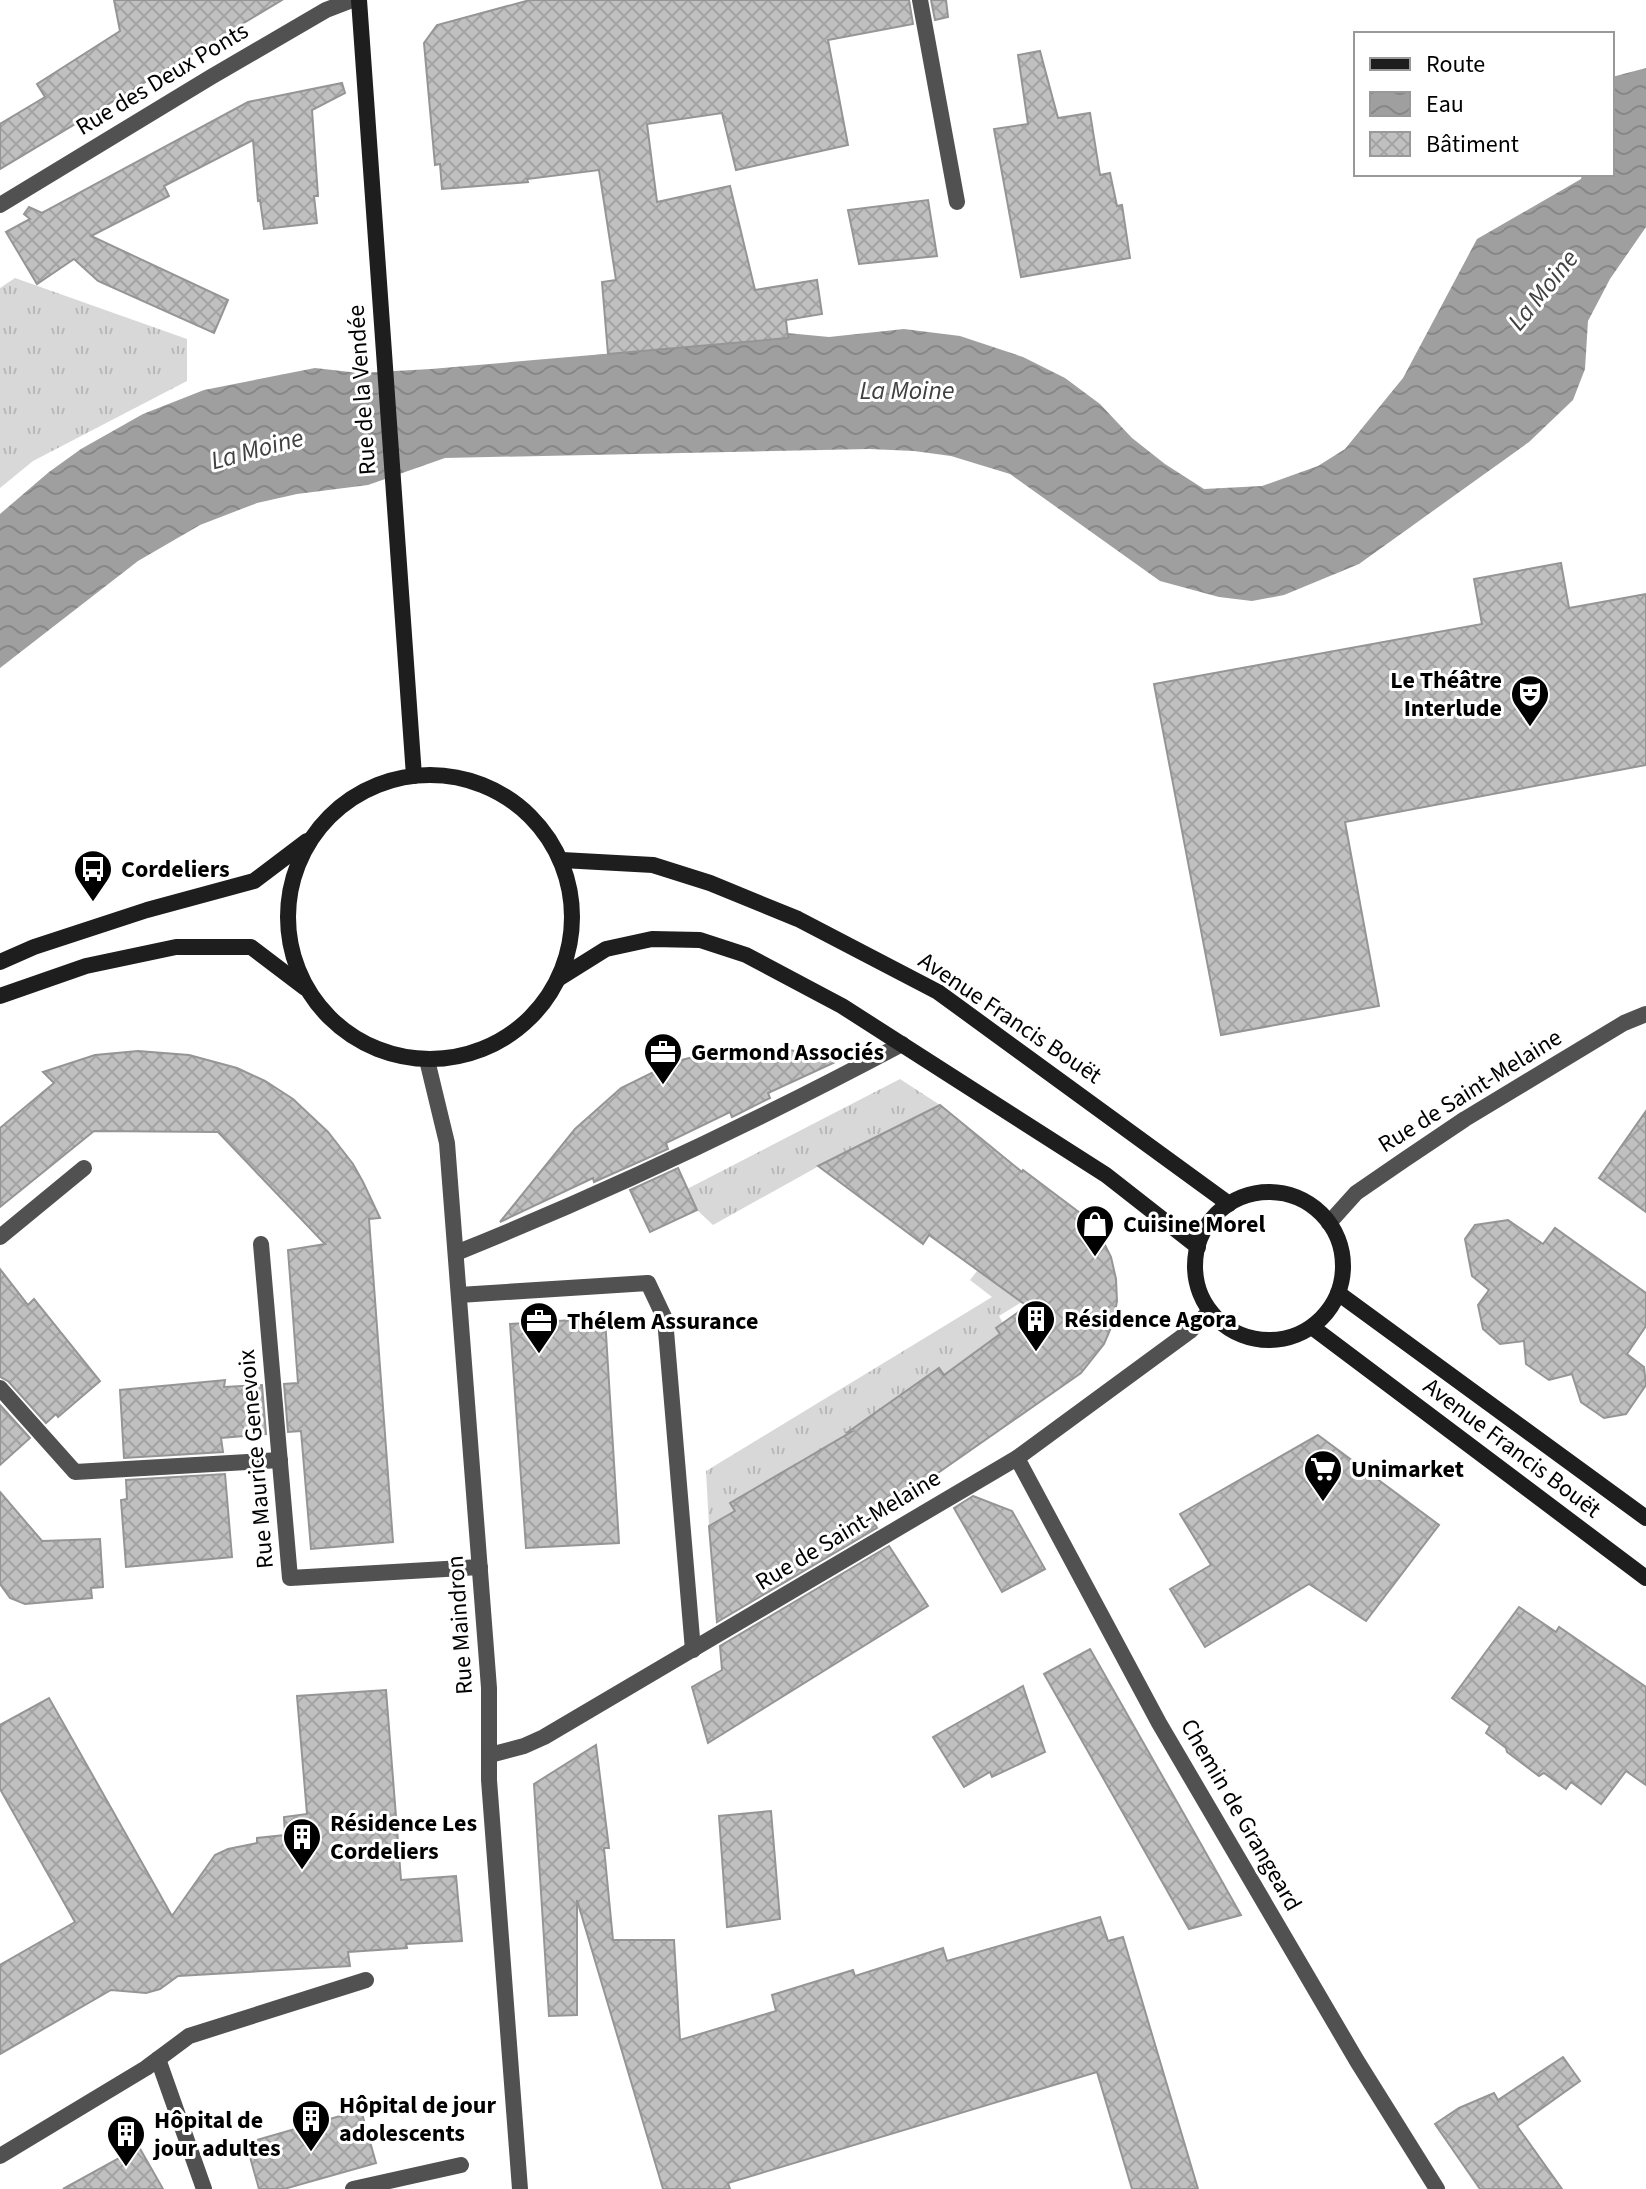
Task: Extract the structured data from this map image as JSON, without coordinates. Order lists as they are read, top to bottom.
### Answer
{
  "streets": {
    "main road": ["Rue de la Vendée", "Avenue Francis Bouët"],
    "street": [
      "Rue des Deux Ponts",
      "Rue de Saint-Melaine",
      "Rue Maurice Genevoix",
      "Rue Maindron",
      "Chemin de Grangeard"
    ]
  },
  "crossings": [
    ["Rue de la Vendée", "Avenue Francis Bouët"],
    ["Rue de la Vendée", "Rue Maindron"],
    ["Avenue Francis Bouët", "Rue de Saint-Melaine"],
    ["Avenue Francis Bouët", "Rue Maindron"],
    ["Rue de Saint-Melaine", "Rue Maindron"],
    ["Rue de Saint-Melaine", "Chemin de Grangeard"],
    ["Rue Maurice Genevoix", "Rue Maindron"]
  ],
  "water": ["La Moine"],
  "places": {
    "theatre": ["Le Théâtre Interlude"],
    "bus stop": ["Cordeliers"],
    "office": ["Germond Associés", "Thélem Assurance"],
    "shop": ["Cuisine Morel"],
    "building": [
      "Résidence Agora",
      "Résidence Les Cordeliers",
      "Hôpital de jour adolescents",
      "Hôpital de jour adultes"
    ],
    "supermarket": ["Unimarket"]
  },
  "legend": ["Route", "Eau", "Bâtiment"]
}
